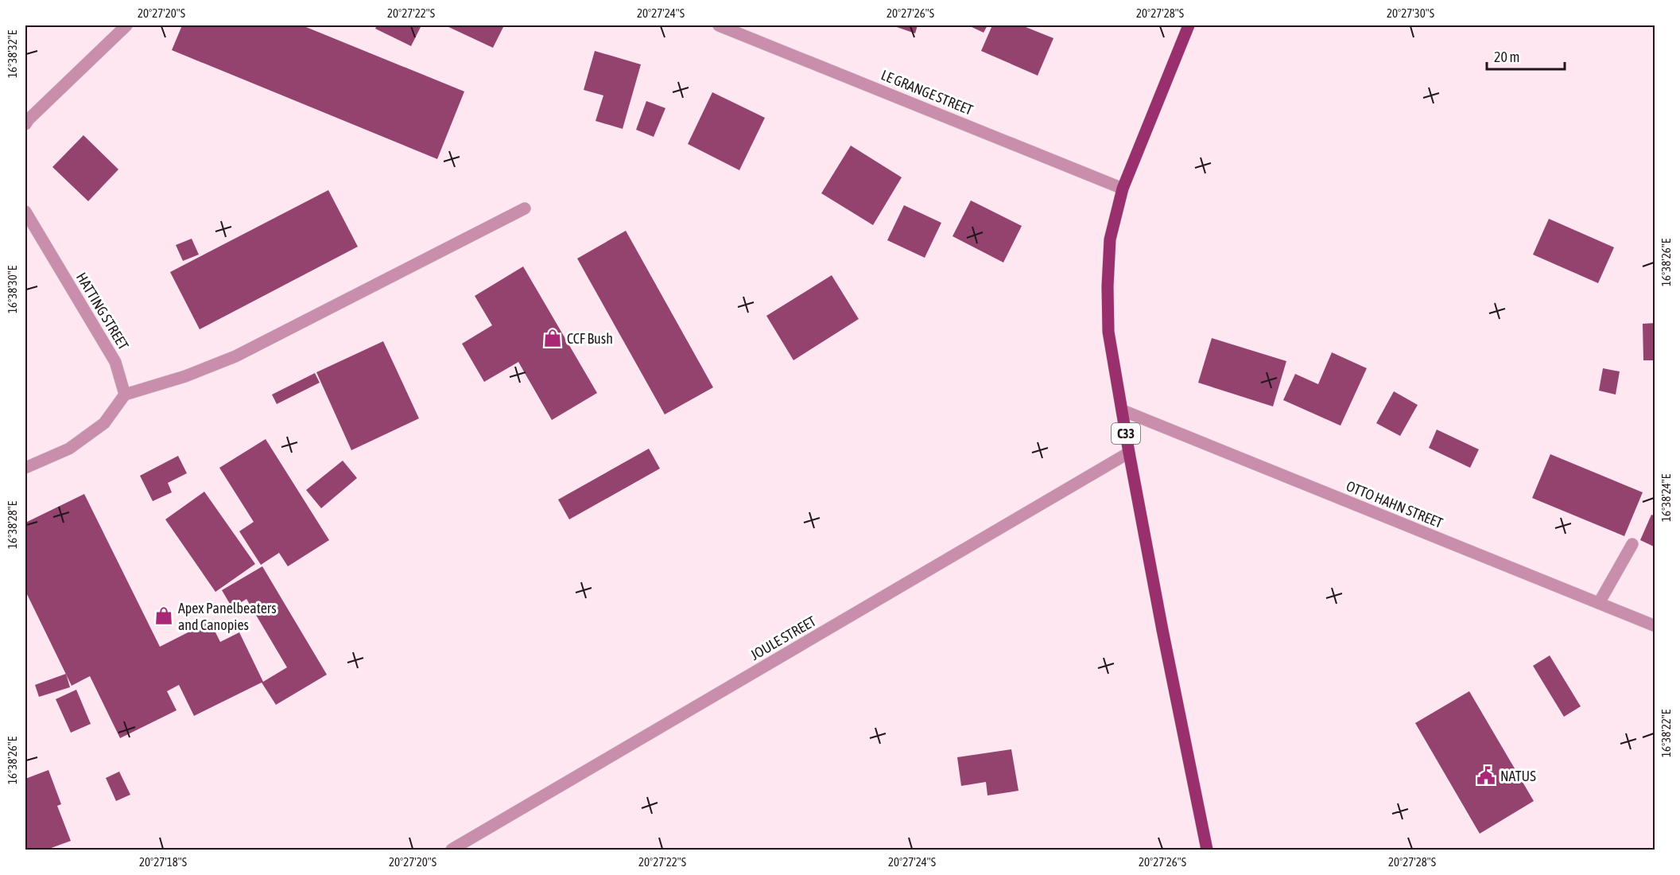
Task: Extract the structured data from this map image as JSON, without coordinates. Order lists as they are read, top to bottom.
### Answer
{
  "streets": {
    "main road": ["C33"],
    "street": [
      "LE GRANGE STREET",
      "HATTING STREET",
      "OTTO HAHN STREET",
      "JOULE STREET"
    ]
  },
  "crossings": [
    ["LE GRANGE STREET", "C33"],
    ["C33", "OTTO HAHN STREET"],
    ["C33", "JOULE STREET"]
  ],
  "places": {
    "shop": ["CCF Bush", "Apex Panelbeaters and Canopies"],
    "public building": ["NATUS"]
  },
  "scale_bar": "20 m",
  "coordinates": [
    "20°27'20\"S",
    "20°27'22\"S",
    "20°27'24\"S",
    "20°27'26\"S",
    "20°27'28\"S",
    "20°27'30\"S",
    "16°38'32\"E",
    "16°38'26\"E",
    "16°38'30\"E",
    "16°38'24\"E",
    "16°38'28\"E",
    "16°38'22\"E",
    "20°27'18\"S"
  ]
}
